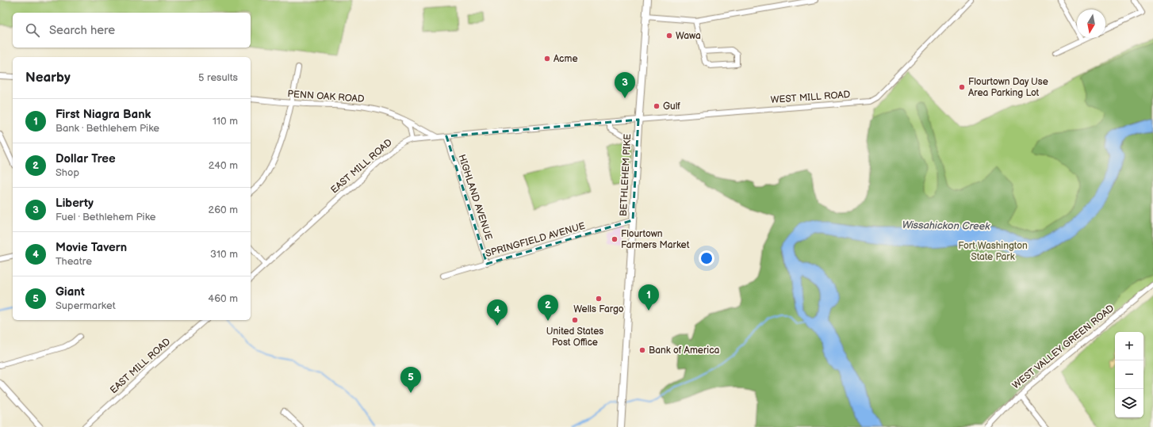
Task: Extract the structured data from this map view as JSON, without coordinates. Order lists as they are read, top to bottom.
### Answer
{
  "streets": {
    "main road": ["BETHLEHEM PIKE"],
    "street": [
      "PENN OAK ROAD",
      "WEST MILL ROAD",
      "EAST MILL ROAD",
      "HIGHLAND AVENUE",
      "SPRINGFIELD AVENUE",
      "WEST VALLEY GREEN ROAD"
    ]
  },
  "crossings": [
    ["PENN OAK ROAD", "EAST MILL ROAD"],
    ["WEST MILL ROAD", "EAST MILL ROAD"],
    ["WEST MILL ROAD", "BETHLEHEM PIKE"],
    ["EAST MILL ROAD", "HIGHLAND AVENUE"],
    ["BETHLEHEM PIKE", "SPRINGFIELD AVENUE"],
    ["HIGHLAND AVENUE", "SPRINGFIELD AVENUE"]
  ],
  "water": ["Wissahickon Creek"],
  "parks": ["Fort Washington State Park"],
  "places": [
    "Wawa",
    "Acme",
    "Flourtown Day Use Area Parking Lot",
    "Gulf",
    "Flourtown Farmers Market",
    "Wells Fargo",
    "United States Post Office",
    "Bank of America"
  ],
  "north": "bottom",
  "page": {
    "search": "Search here",
    "heading": ["Nearby", "5 results"],
    "pins": [
      "3",
      "1",
      "2",
      "4",
      "5"
    ],
    "list": [
      {
        "mark": "1",
        "name": "First Niagra Bank",
        "note": "Bank · Bethlehem Pike",
        "value": "110 m"
      },
      {
        "mark": "2",
        "name": "Dollar Tree",
        "note": "Shop",
        "value": "240 m"
      },
      {
        "mark": "3",
        "name": "Liberty",
        "note": "Fuel · Bethlehem Pike",
        "value": "260 m"
      },
      {
        "mark": "4",
        "name": "Movie Tavern",
        "note": "Theatre",
        "value": "310 m"
      },
      {
        "mark": "5",
        "name": "Giant",
        "note": "Supermarket",
        "value": "460 m"
      }
    ],
    "map_buttons": ["+", "−"]
  }
}
